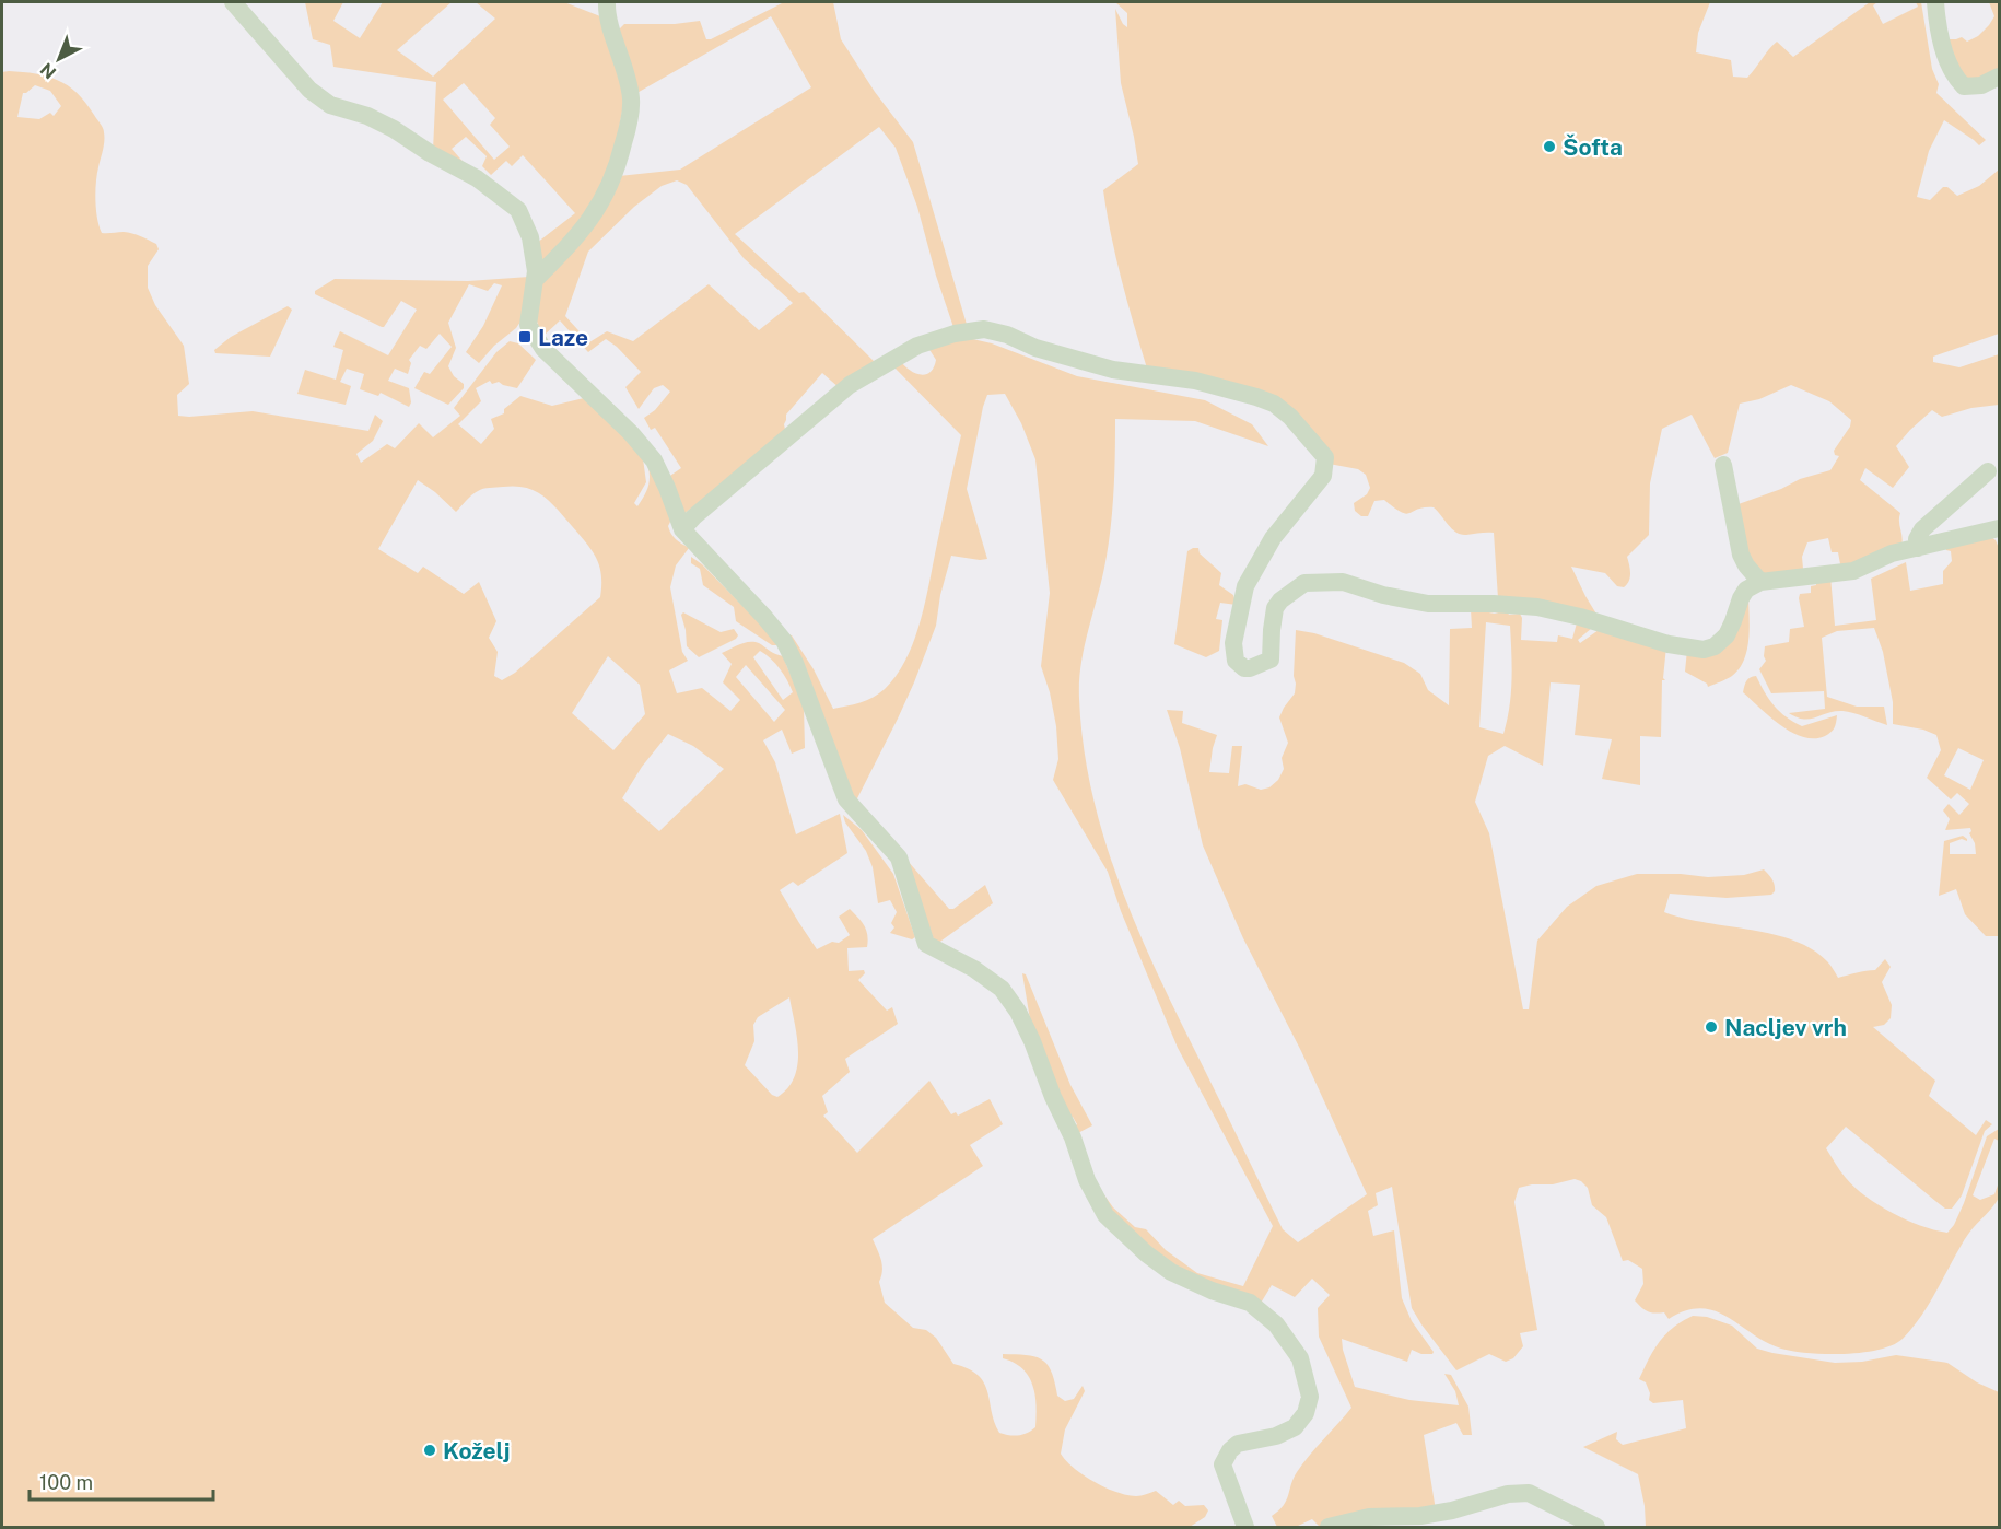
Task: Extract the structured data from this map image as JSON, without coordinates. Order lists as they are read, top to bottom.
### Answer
{
  "places": {
    "other": ["Šofta", "Nacljev vrh", "Koželj"],
    "transit": ["Laze"]
  },
  "scale_bar": "100 m",
  "north": "bottom left"
}
